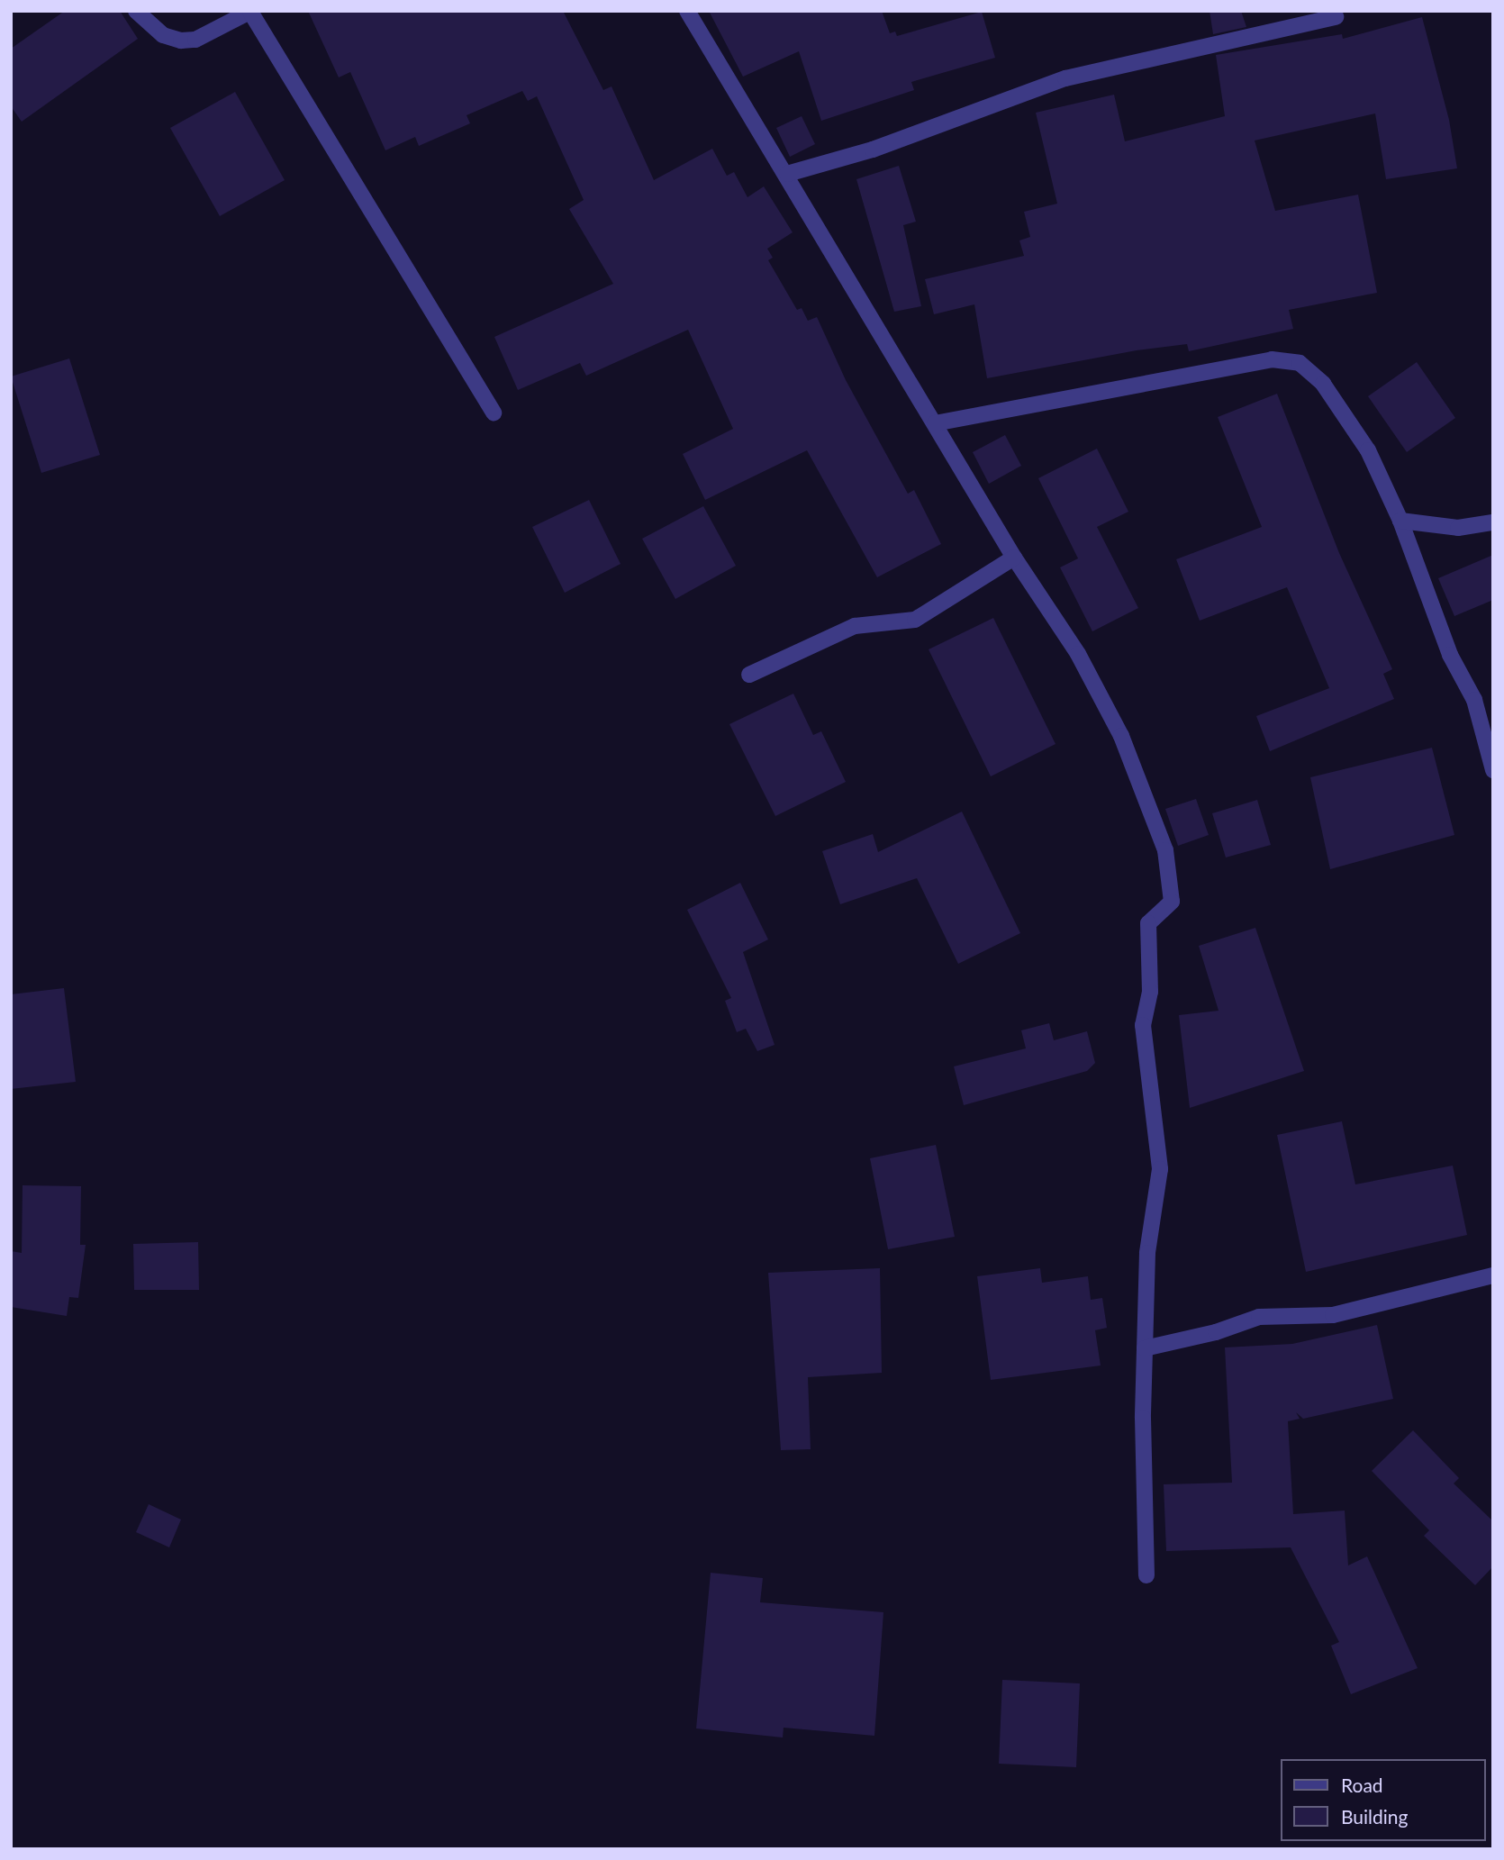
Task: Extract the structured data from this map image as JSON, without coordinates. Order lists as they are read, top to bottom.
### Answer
{
  "legend": ["Road", "Building"]
}
